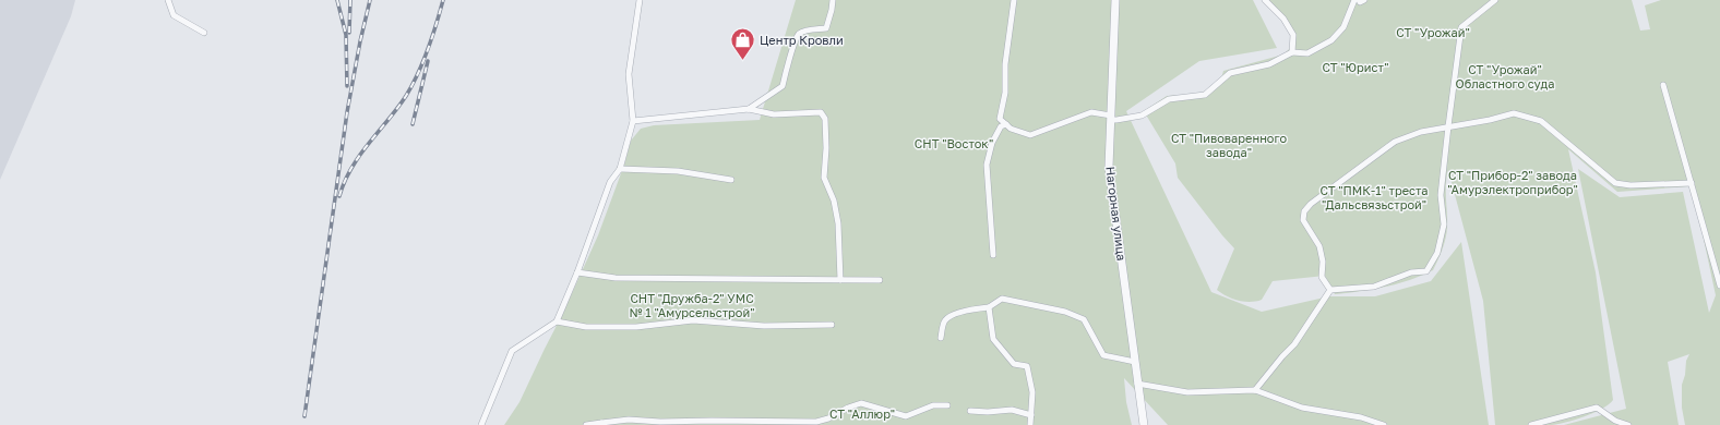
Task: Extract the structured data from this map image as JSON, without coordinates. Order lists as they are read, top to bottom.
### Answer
{
  "streets": {
    "street": ["Нагорная улица"]
  },
  "parks": [
    "СТ \"Урожай\"",
    "СТ \"Юрист\"",
    "СТ \"Урожай\" Областного суда",
    "СТ \"Пивоваренного завода\"",
    "СНТ \"Восток\"",
    "СТ \"Прибор-2\" завода \"Амурэлектроприбор\"",
    "СТ \"ПМК-1\" треста \"Дальсвязьстрой\"",
    "СНТ \"Дружба-2\" УМС № 1 \"Амурсельстрой\"",
    "СТ \"Аллюр\""
  ],
  "places": {
    "shop": ["Центр Кровли"]
  }
}
